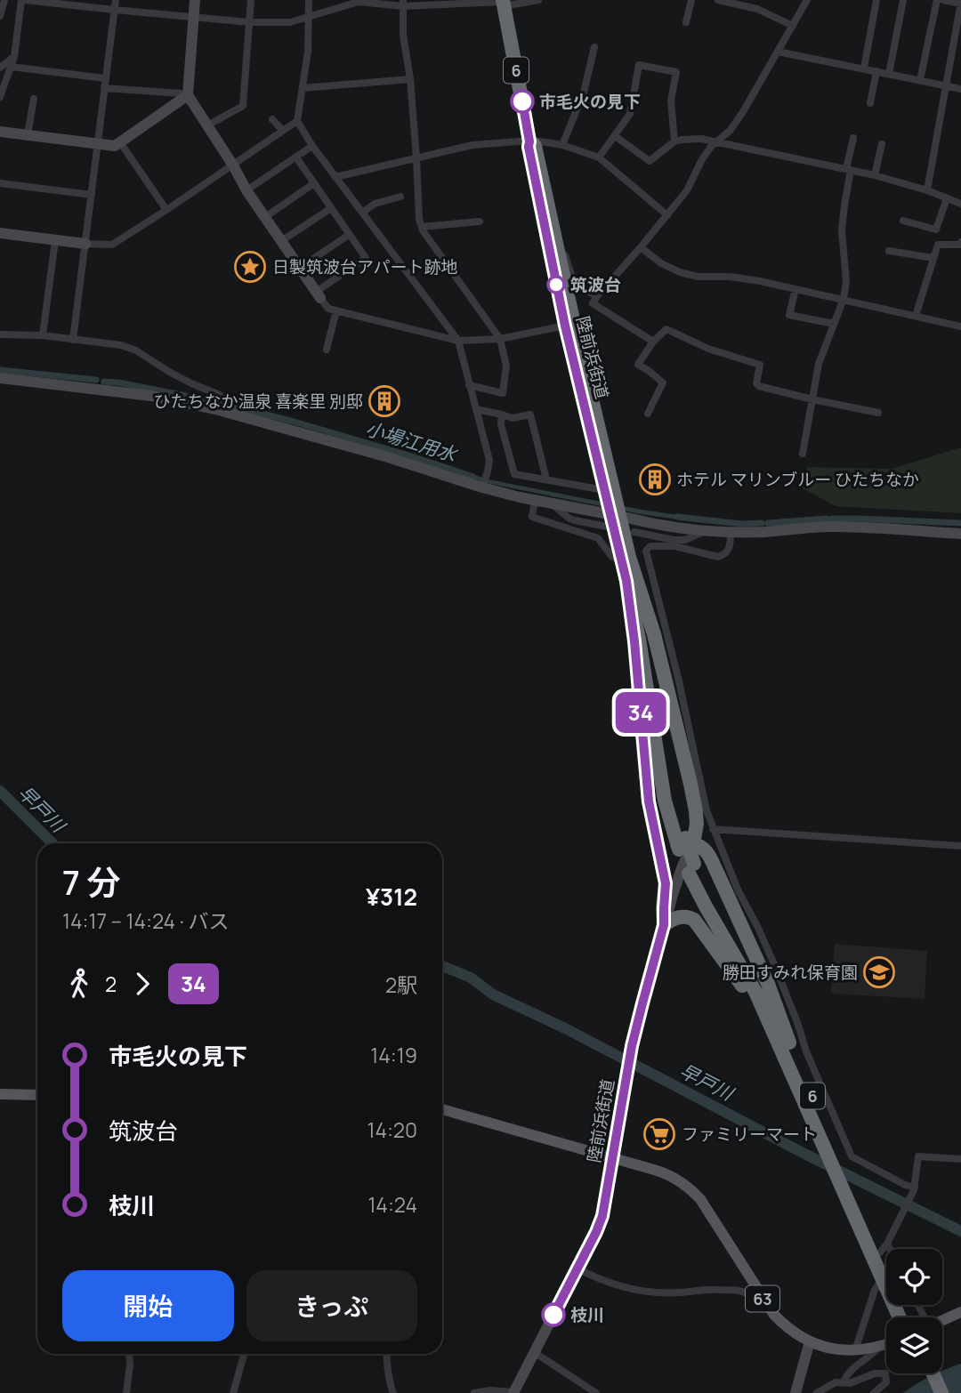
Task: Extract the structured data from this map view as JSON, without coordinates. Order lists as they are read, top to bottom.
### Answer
{
  "streets": {
    "highway": ["6", "陸前浜街道"],
    "main road": ["63"]
  },
  "crossings": [
    ["6", "陸前浜街道"],
    ["陸前浜街道", "63"]
  ],
  "water": ["小場江用水", "早戸川"],
  "places": {
    "other": ["市毛火の見下", "筑波台", "枝川"],
    "place": ["日製筑波台アパート跡地"],
    "building": ["ひたちなか温泉 喜楽里 別邸", "ホテル マリンブルー ひたちなか"],
    "school or university": ["勝田すみれ保育園"],
    "supermarket": ["ファミリーマート"]
  },
  "lines": ["bus line 34"],
  "page": {
    "on_map": "34",
    "heading": ["7 分", "14:17 – 14:24 · バス", "¥312"],
    "legs": ["2", "34", "2駅"],
    "list": [
      {
        "name": "市毛火の見下",
        "value": "14:19"
      },
      {
        "name": "筑波台",
        "value": "14:20"
      },
      {
        "name": "枝川",
        "value": "14:24"
      }
    ],
    "buttons": ["開始", "きっぷ"]
  }
}
